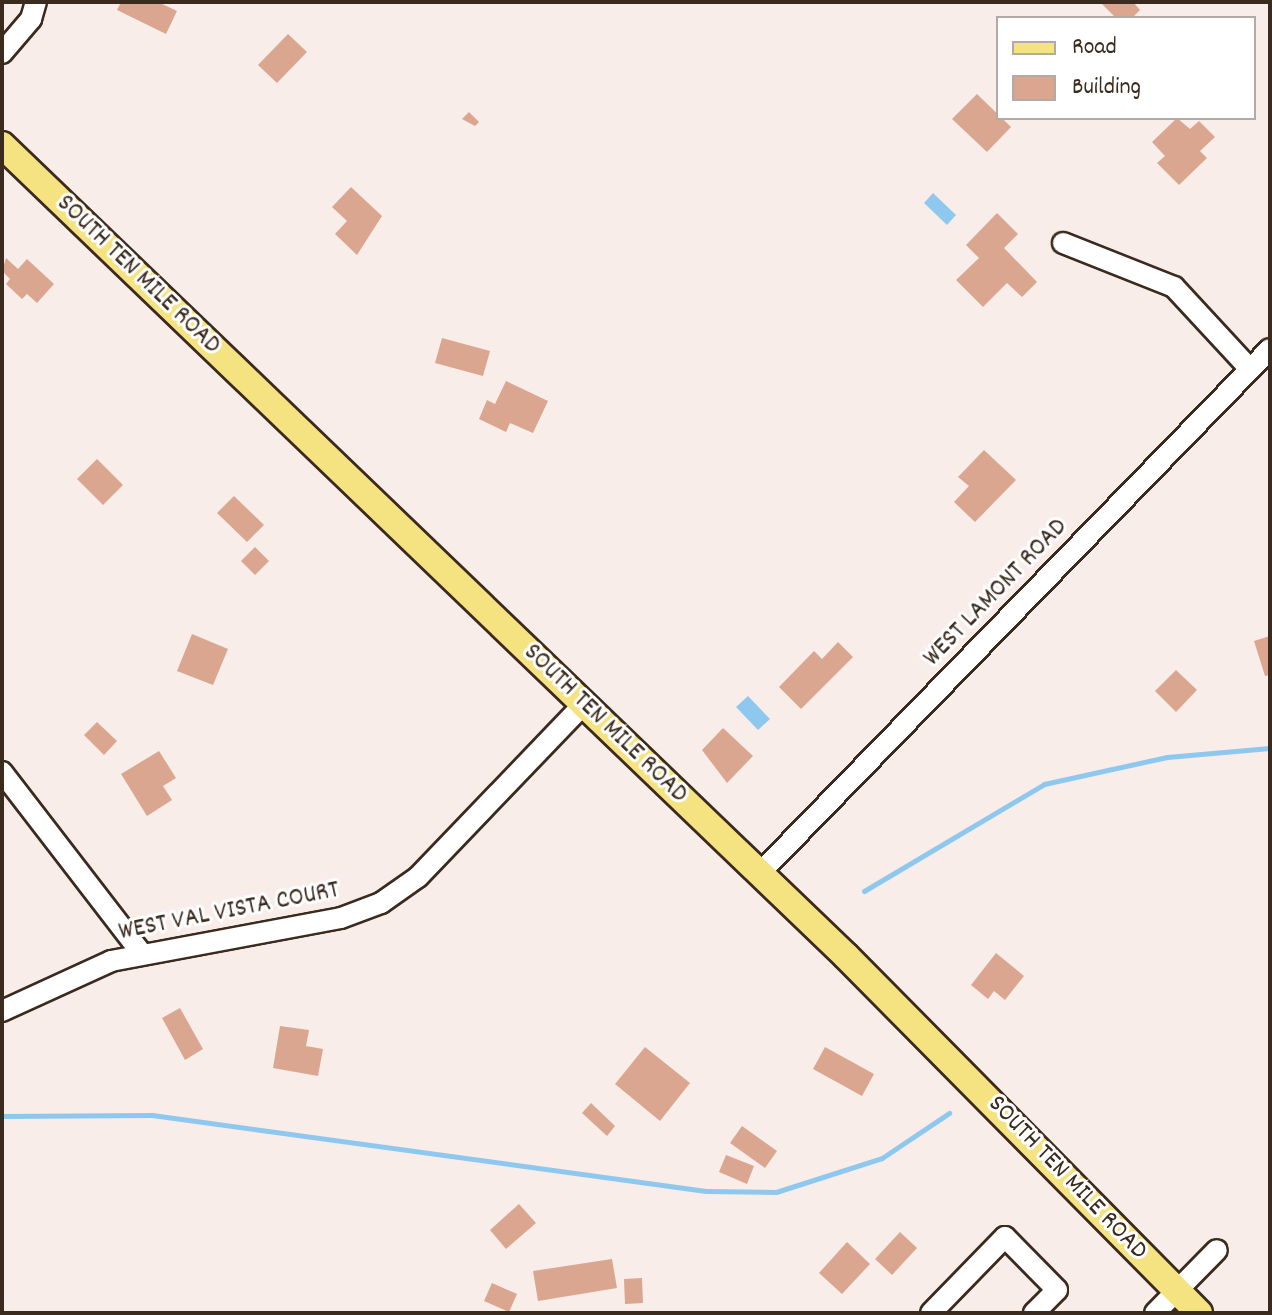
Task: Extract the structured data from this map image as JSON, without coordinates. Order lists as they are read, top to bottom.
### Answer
{
  "streets": {
    "main road": ["SOUTH TEN MILE ROAD"],
    "street": ["WEST LAMONT ROAD", "WEST VAL VISTA COURT"]
  },
  "crossings": [
    ["SOUTH TEN MILE ROAD", "WEST LAMONT ROAD"],
    ["SOUTH TEN MILE ROAD", "WEST VAL VISTA COURT"]
  ],
  "legend": ["Road", "Building"]
}
